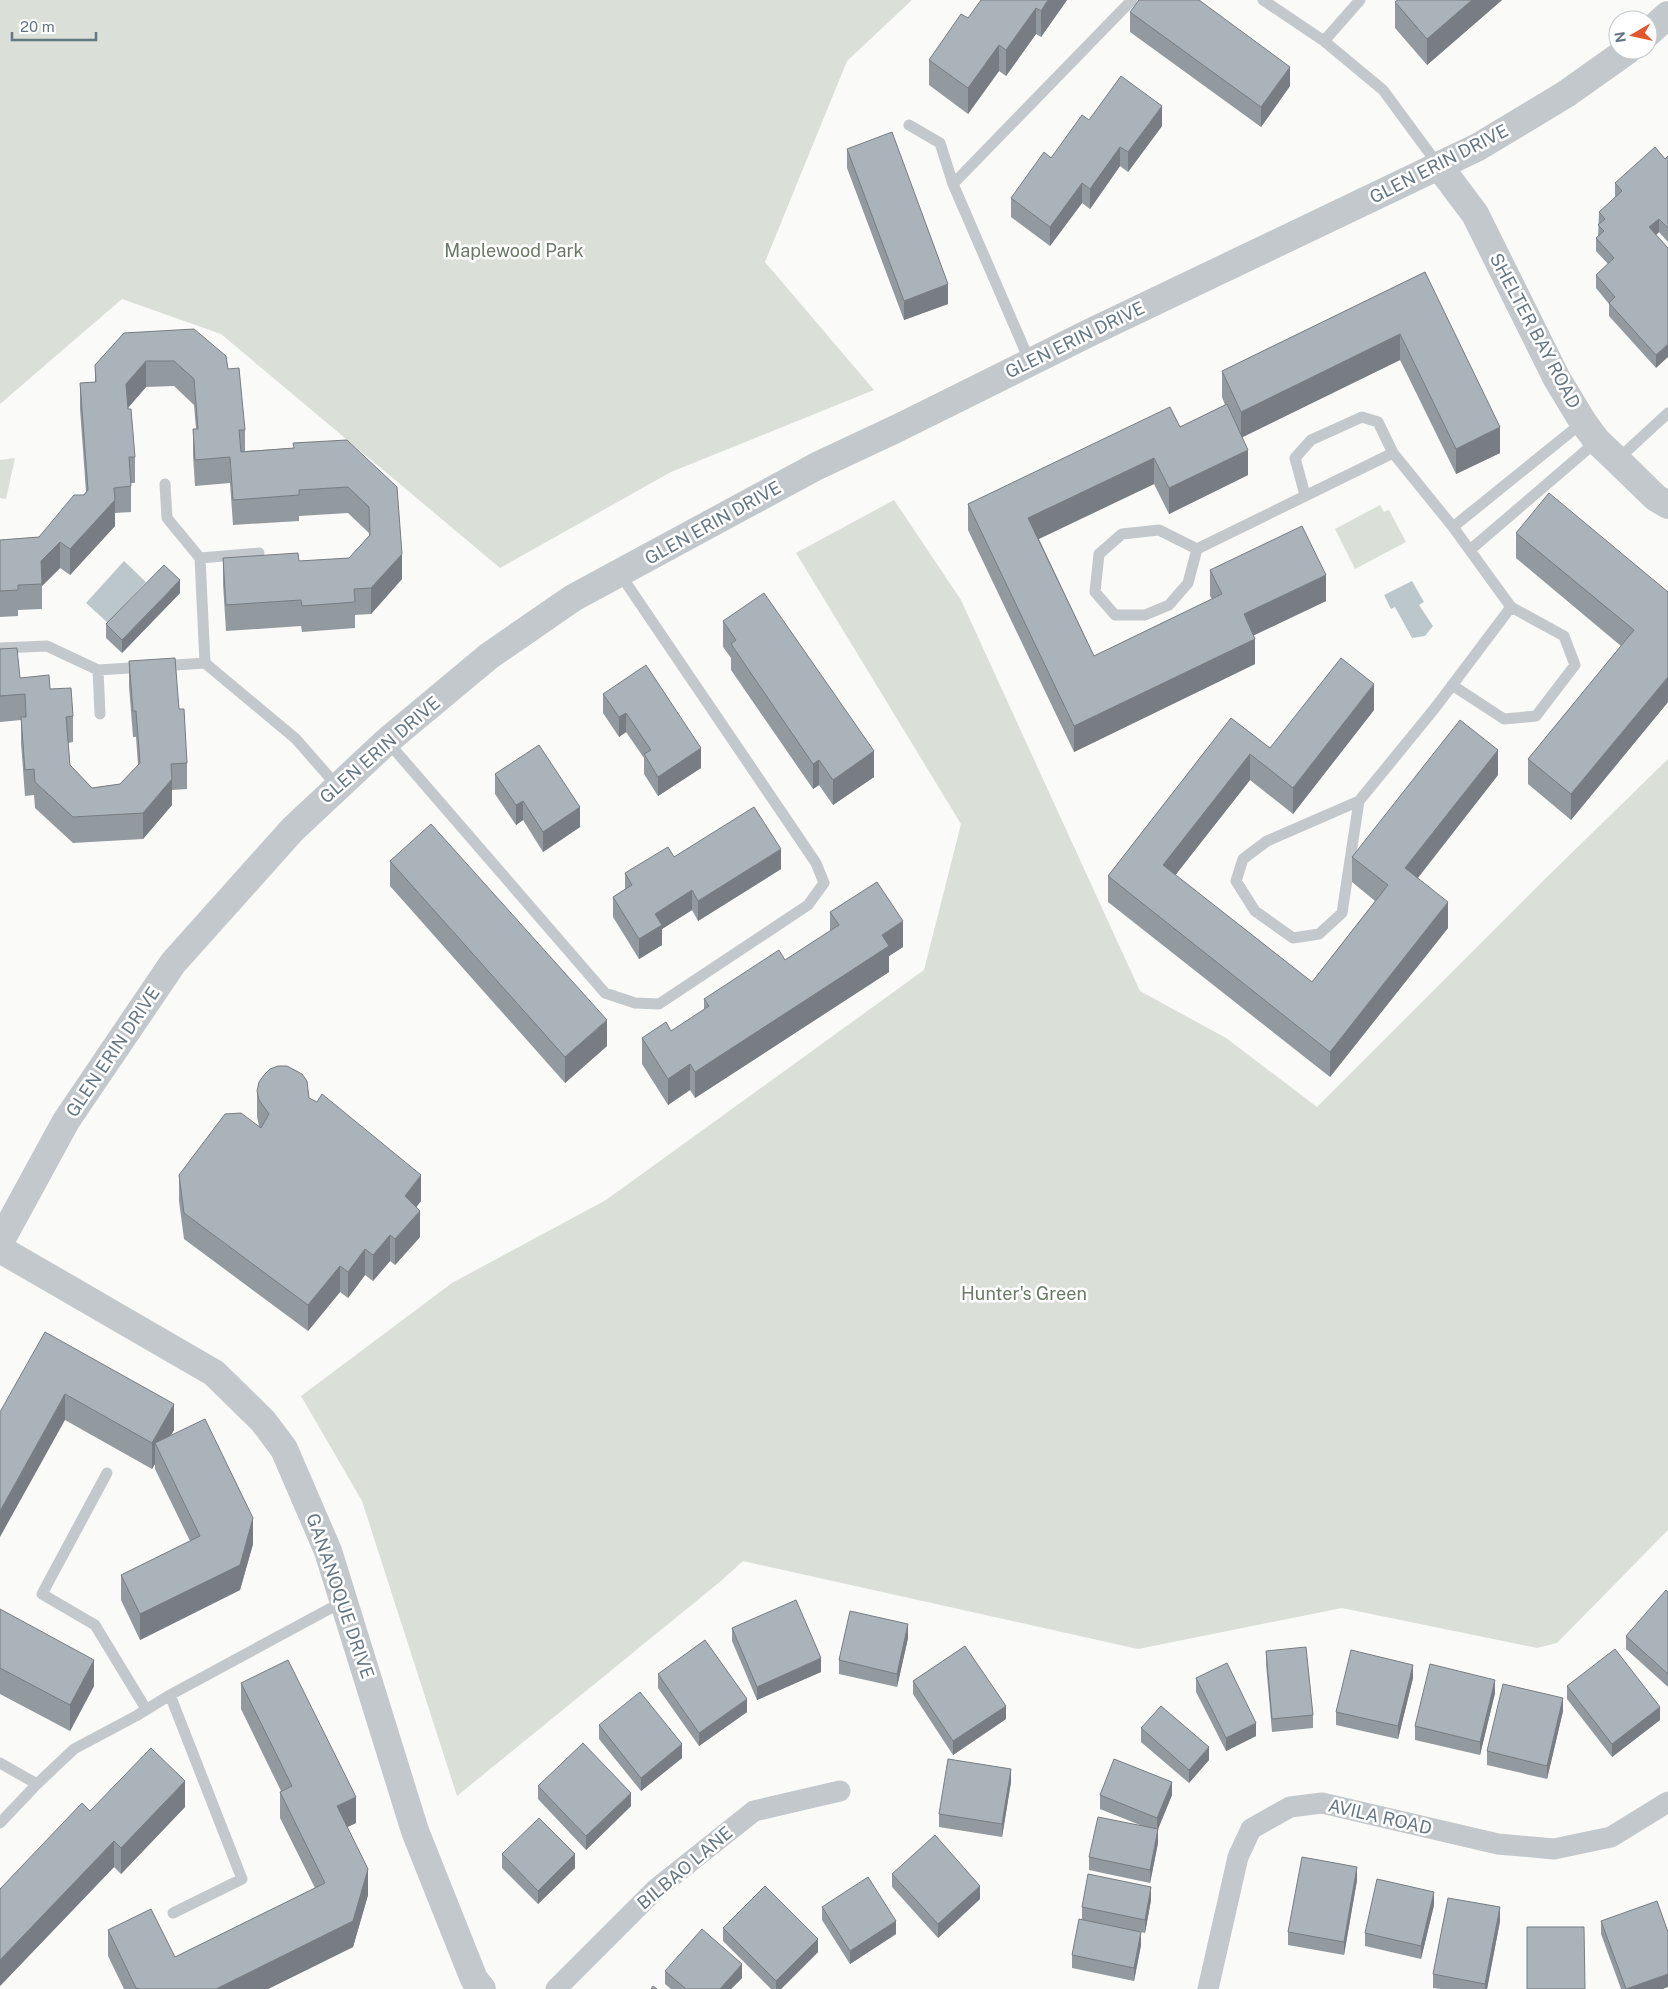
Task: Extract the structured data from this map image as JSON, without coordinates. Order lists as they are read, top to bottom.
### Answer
{
  "streets": {
    "street": [
      "GLEN ERIN DRIVE",
      "SHELTER BAY ROAD",
      "GANANOQUE DRIVE",
      "AVILA ROAD",
      "BILBAO LANE"
    ]
  },
  "crossings": [
    ["GLEN ERIN DRIVE", "SHELTER BAY ROAD"]
  ],
  "parks": ["Maplewood Park", "Hunter's Green"],
  "scale_bar": "20 m",
  "north": "left"
}
